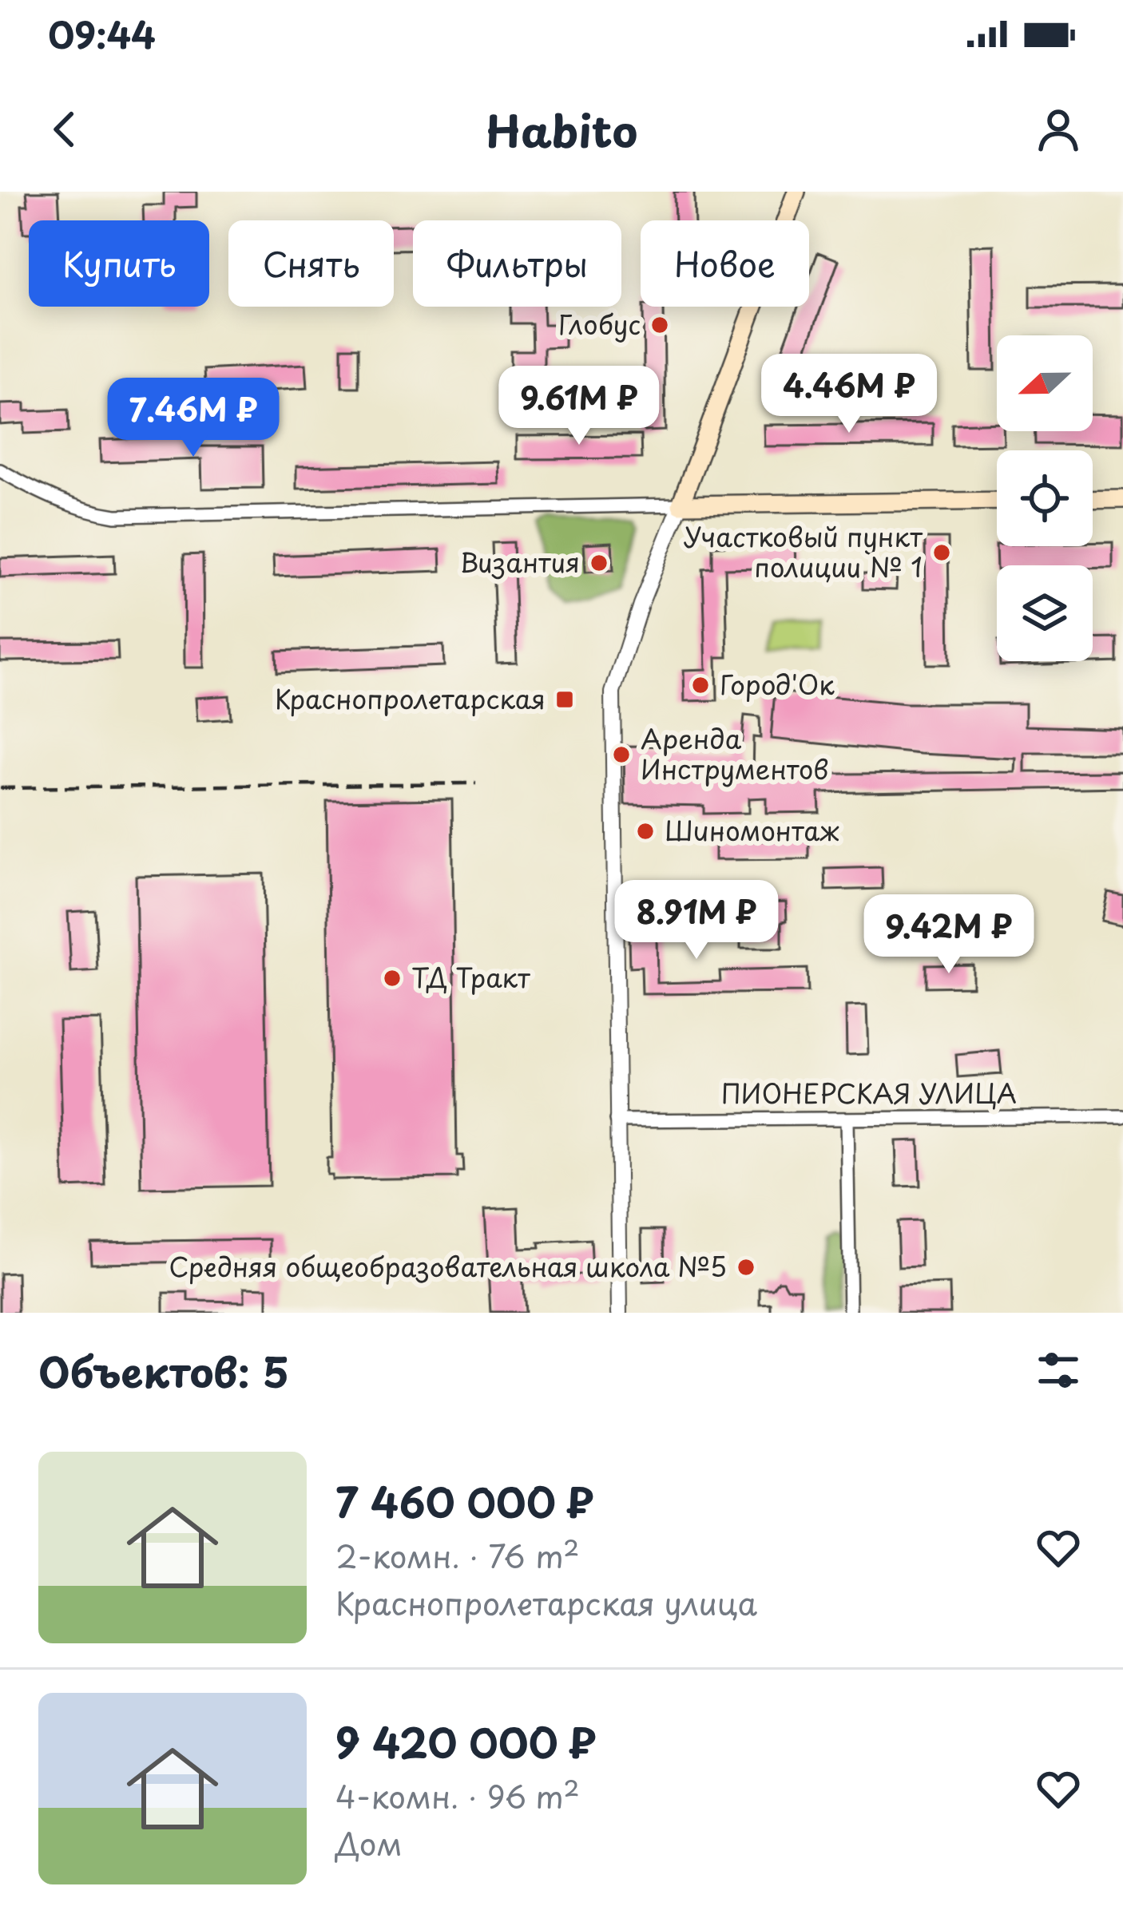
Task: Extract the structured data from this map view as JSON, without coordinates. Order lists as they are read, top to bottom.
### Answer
{
  "streets": {
    "street": ["ПИОНЕРСКАЯ УЛИЦА"]
  },
  "places": {
    "other": [
      "Глобус",
      "Участковый пункт полиции № 1",
      "Византия",
      "Город'Ок",
      "Аренда Инструментов",
      "Шиномонтаж",
      "ТД Тракт",
      "Средняя общеобразовательная школа №5"
    ],
    "transit": ["Краснопролетарская"]
  },
  "north": "left",
  "page": {
    "status": "09:44",
    "header": "Habito",
    "chip": [
      "Купить",
      "Снять",
      "Фильтры",
      "Новое"
    ],
    "price": [
      "4.46M ₽",
      "9.61M ₽",
      "7.46M ₽",
      "8.91M ₽",
      "9.42M ₽"
    ],
    "heading": "Объектов: 5",
    "list": [
      {
        "name": "7 460 000 ₽",
        "note": "2-комн. · 76 m² · Краснопролетарская улица"
      },
      {
        "name": "9 420 000 ₽",
        "note": "4-комн. · 96 m² · Дом"
      }
    ]
  }
}
